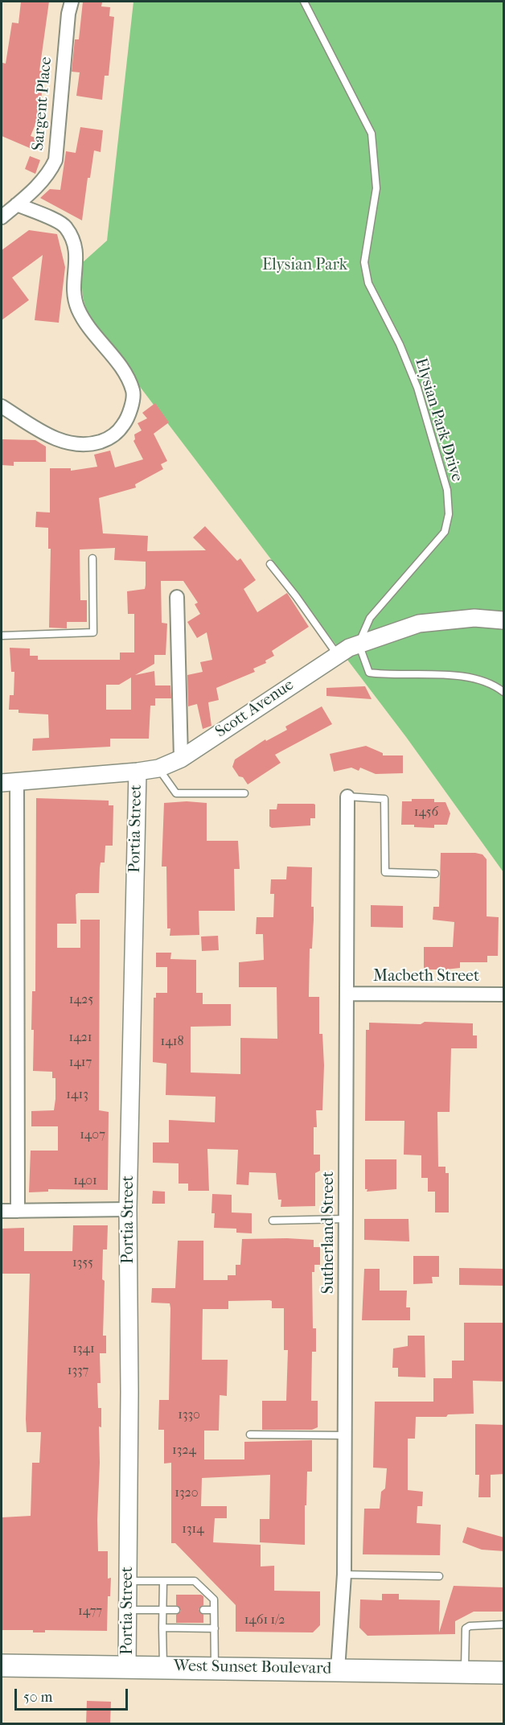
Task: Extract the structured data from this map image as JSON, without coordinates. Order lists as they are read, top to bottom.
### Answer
{
  "streets": {
    "main road": ["West Sunset Boulevard"],
    "street": [
      "Sargent Place",
      "Scott Avenue",
      "Portia Street",
      "Macbeth Street",
      "Sutherland Street"
    ],
    "lane": ["Elysian Park Drive"]
  },
  "crossings": [
    ["Elysian Park Drive", "Scott Avenue"],
    ["Scott Avenue", "Portia Street"],
    ["Portia Street", "West Sunset Boulevard"],
    ["Macbeth Street", "Sutherland Street"],
    ["Sutherland Street", "West Sunset Boulevard"]
  ],
  "parks": ["Elysian Park"],
  "house_numbers": [
    "1456",
    "1425",
    "1421",
    "1418",
    "1417",
    "1413",
    "1407",
    "1401",
    "1355",
    "1341",
    "1337",
    "1330",
    "1324",
    "1320",
    "1314",
    "1477",
    "1461 1/2"
  ],
  "scale_bar": "50 m"
}
